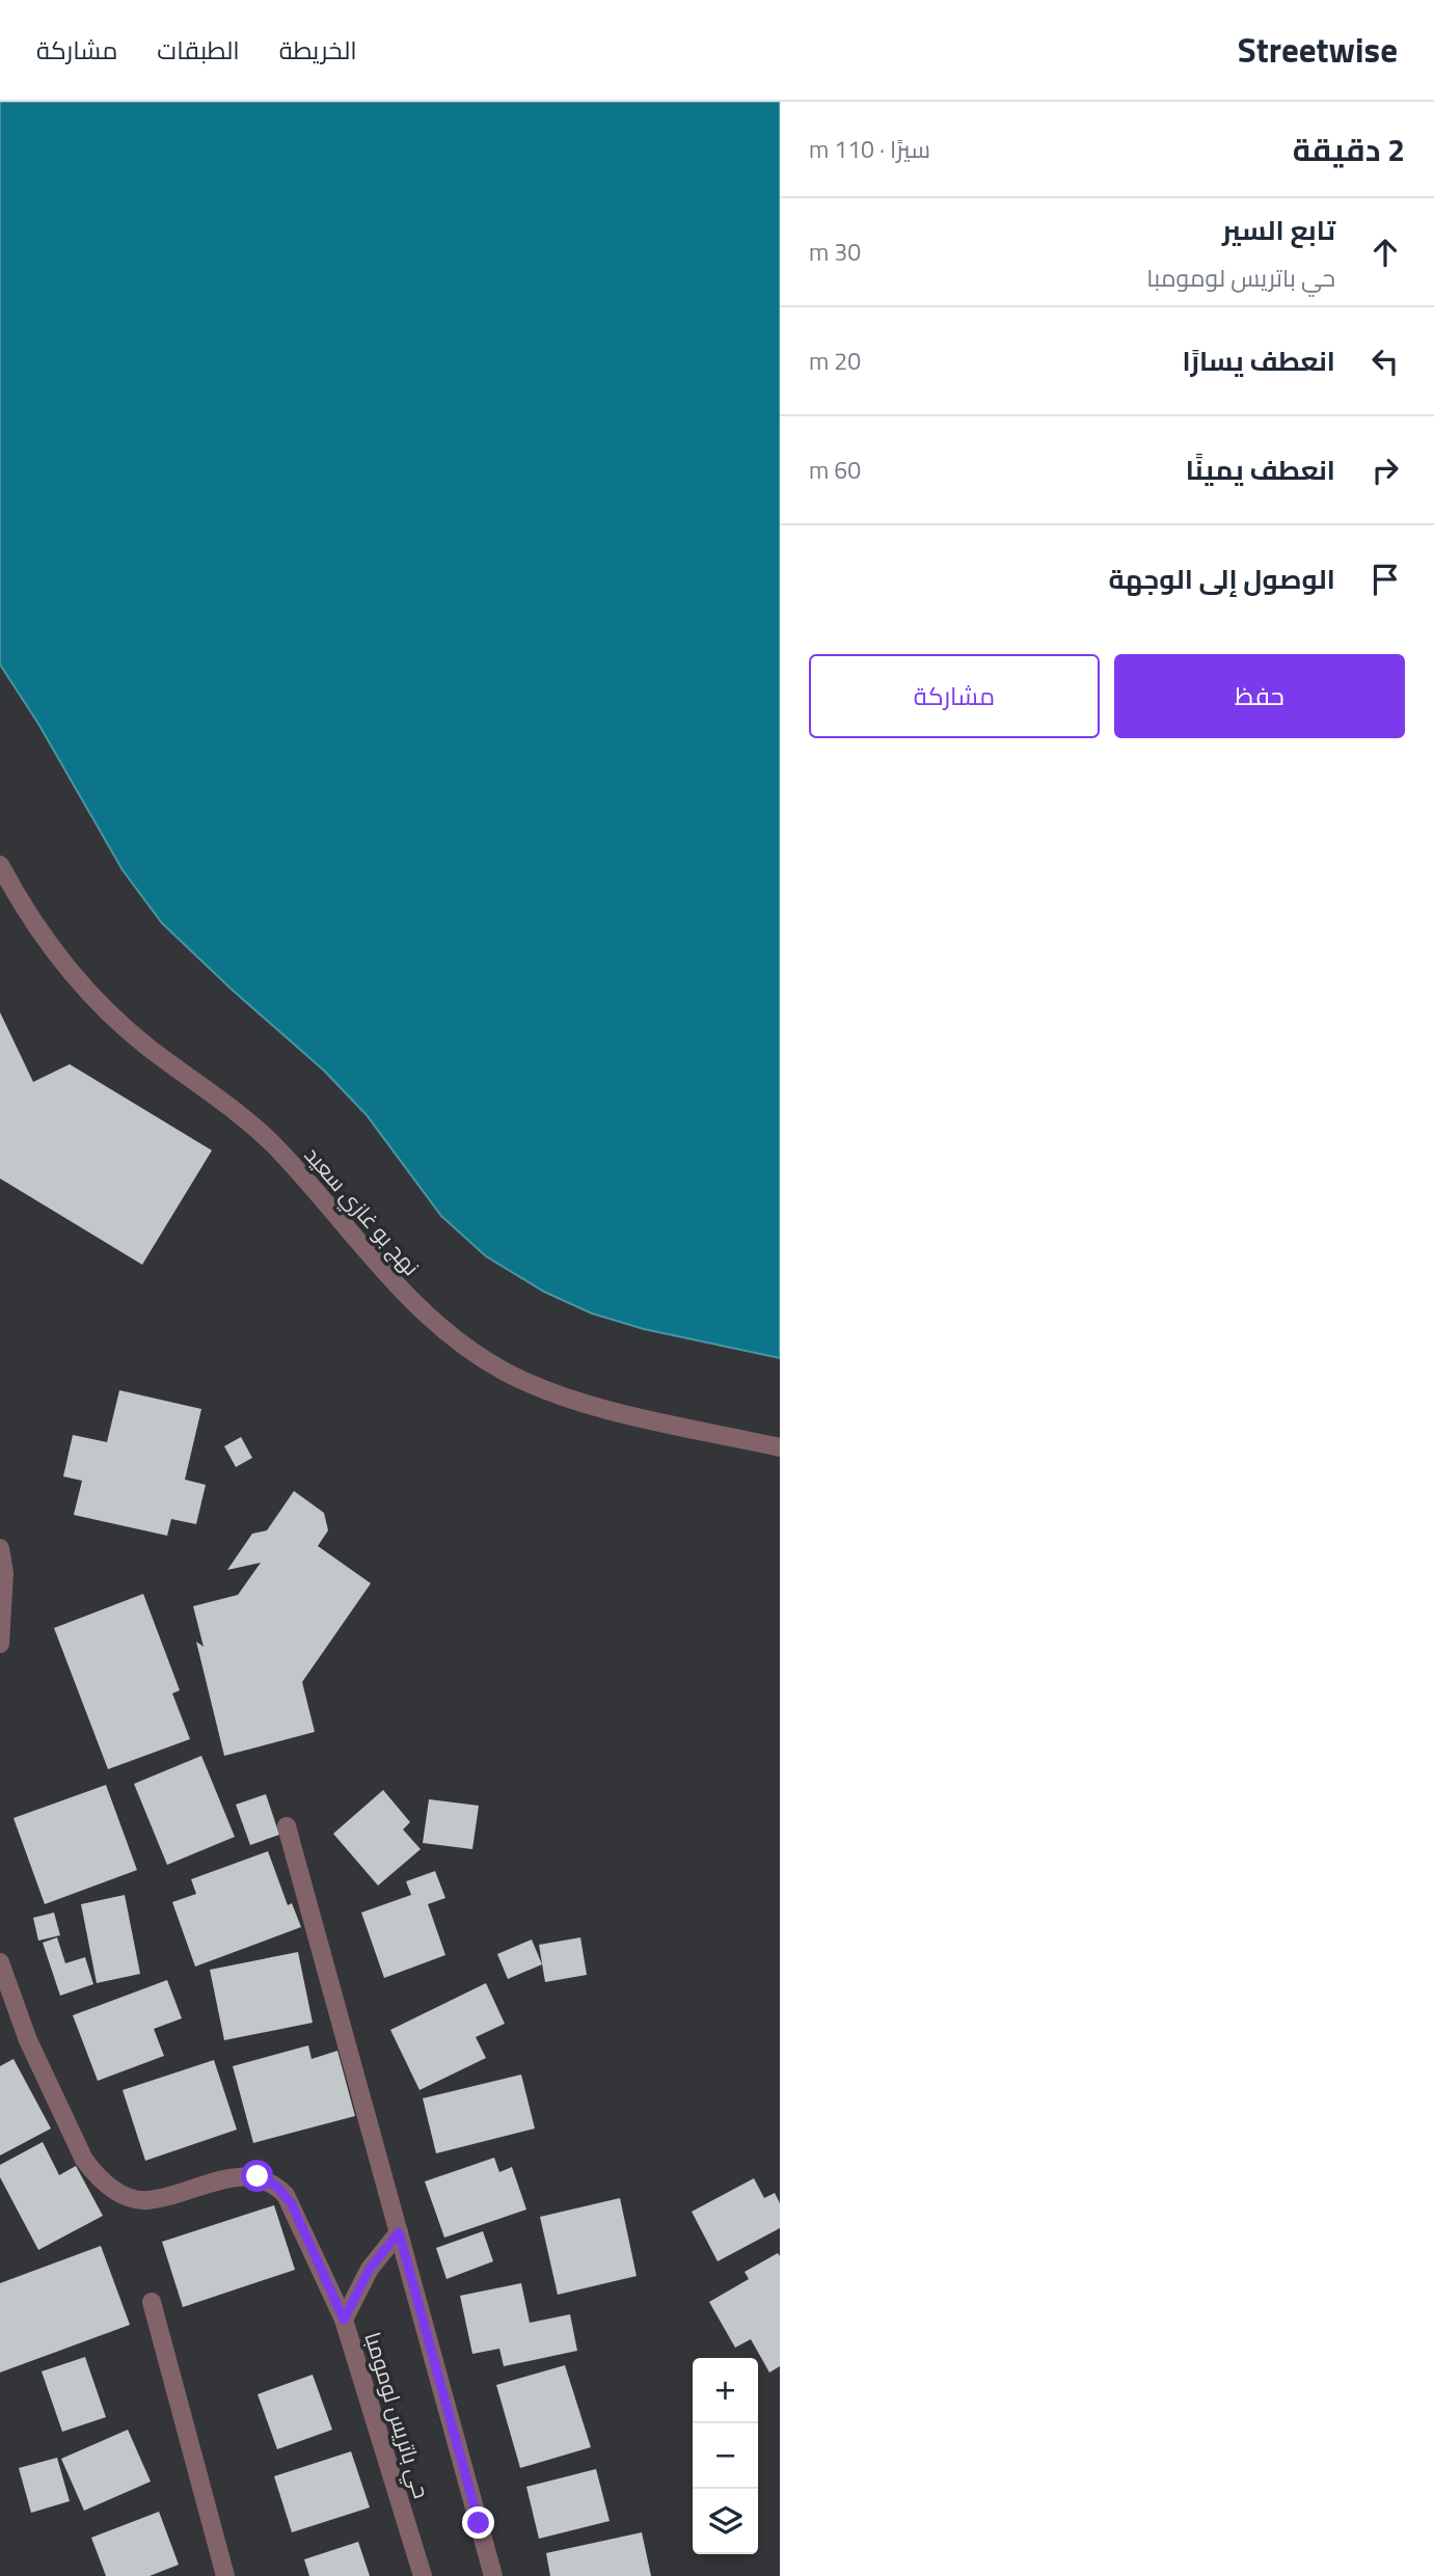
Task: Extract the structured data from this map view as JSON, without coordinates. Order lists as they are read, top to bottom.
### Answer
{
  "streets": {
    "street": ["نهج بو غازي سعيد", "حي باتريس لومومبا"]
  },
  "page": {
    "header": "Streetwise",
    "nav": ["الخريطة", "الطبقات", "مشاركة"],
    "heading": ["2 دقيقة", "سيرًا · 110 m"],
    "list": [
      ["تابع السير", "حي باتريس لومومبا", "30 m"],
      ["انعطف يسارًا", "20 m"],
      ["انعطف يمينًا", "60 m"],
      "الوصول إلى الوجهة"
    ],
    "buttons": ["حفظ", "مشاركة"],
    "map_buttons": ["+", "−"]
  }
}
